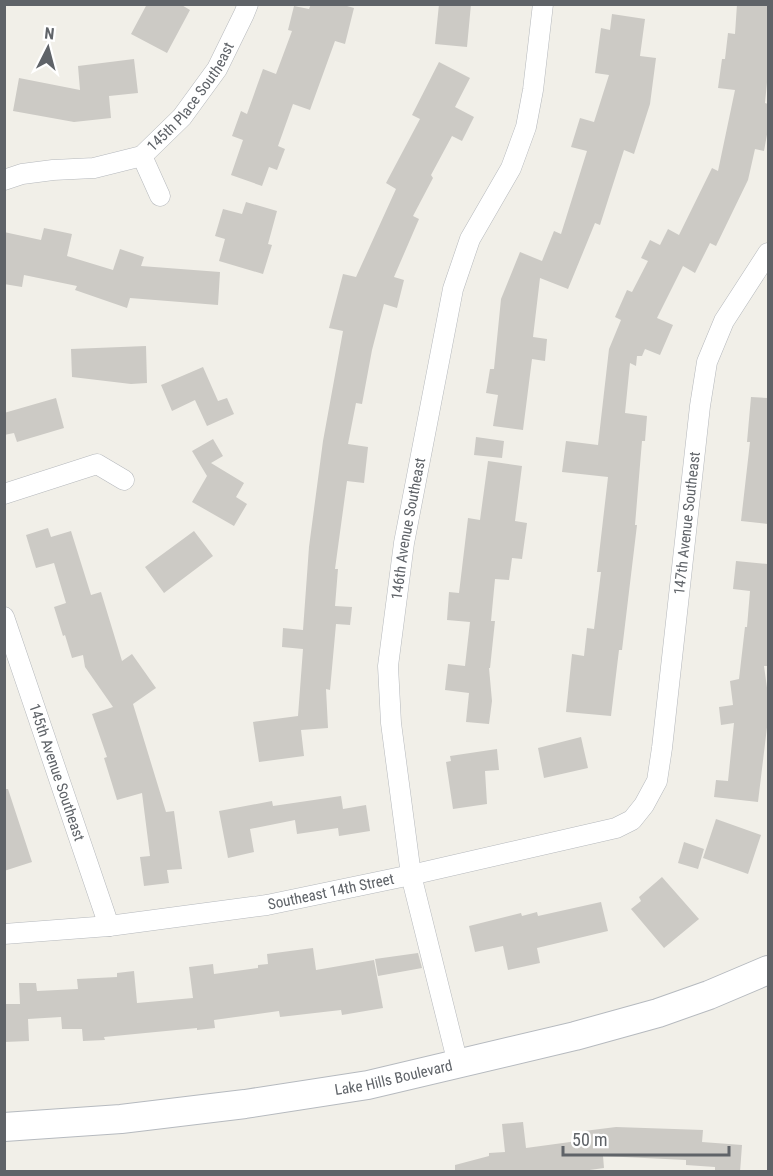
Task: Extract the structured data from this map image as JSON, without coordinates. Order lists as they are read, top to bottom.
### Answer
{
  "streets": {
    "street": [
      "145th Place Southeast",
      "147th Avenue Southeast",
      "146th Avenue Southeast",
      "145th Avenue Southeast",
      "Southeast 14th Street",
      "Lake Hills Boulevard"
    ]
  },
  "crossings": [
    ["147th Avenue Southeast", "Southeast 14th Street"],
    ["146th Avenue Southeast", "Southeast 14th Street"],
    ["146th Avenue Southeast", "Lake Hills Boulevard"],
    ["145th Avenue Southeast", "Southeast 14th Street"]
  ],
  "scale_bar": "50 m",
  "north": "top"
}
